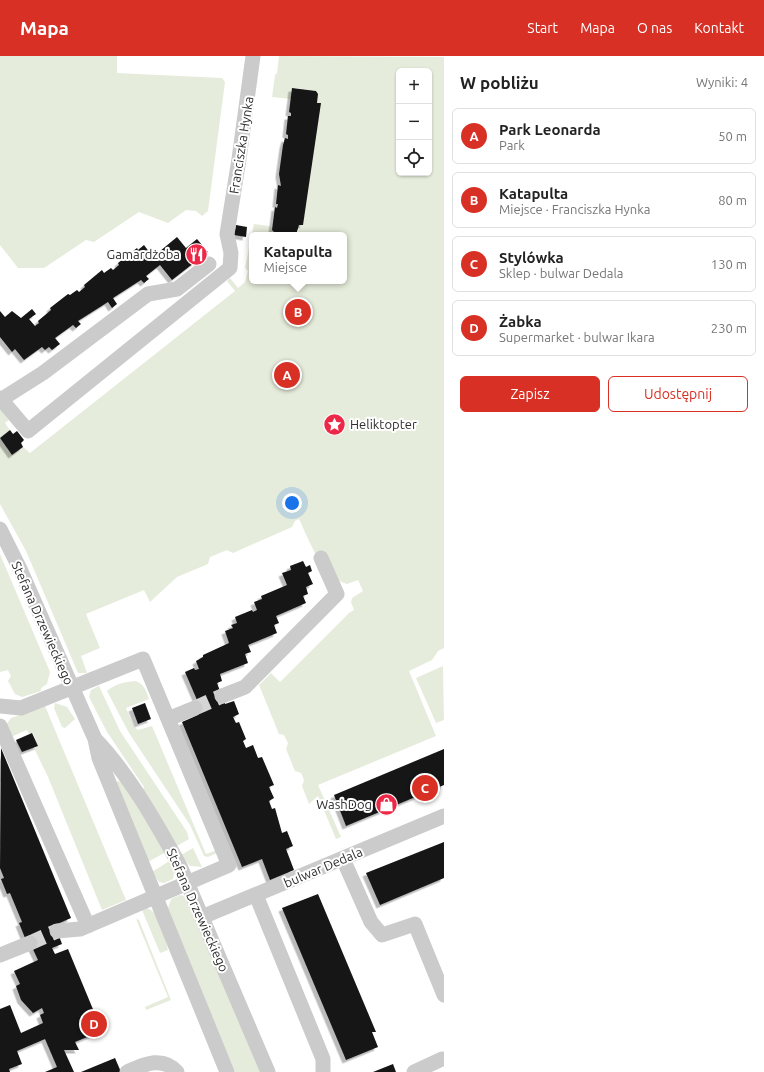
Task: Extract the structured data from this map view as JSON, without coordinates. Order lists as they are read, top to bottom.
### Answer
{
  "streets": {
    "street": ["Franciszka Hynka", "Stefana Drzewieckiego", "bulwar Dedala"]
  },
  "crossings": [
    ["Stefana Drzewieckiego", "bulwar Dedala"]
  ],
  "places": {
    "restaurant": ["Gamardżoba"],
    "place": ["Heliktopter"],
    "shop": ["WashDog"]
  },
  "page": {
    "header": "Mapa",
    "nav": [
      "Start",
      "Mapa",
      "O nas",
      "Kontakt"
    ],
    "heading": ["W pobliżu", "Wyniki: 4"],
    "map_buttons": ["+", "−"],
    "list": [
      {
        "mark": "A",
        "name": "Park Leonarda",
        "note": "Park",
        "value": "50 m"
      },
      {
        "mark": "B",
        "name": "Katapulta",
        "note": "Miejsce · Franciszka Hynka",
        "value": "80 m"
      },
      {
        "mark": "C",
        "name": "Stylówka",
        "note": "Sklep · bulwar Dedala",
        "value": "130 m"
      },
      {
        "mark": "D",
        "name": "Żabka",
        "note": "Supermarket · bulwar Ikara",
        "value": "230 m"
      }
    ],
    "popup": ["Katapulta", "Miejsce"],
    "pins": [
      "B",
      "A",
      "C",
      "D"
    ],
    "buttons": ["Zapisz", "Udostępnij"]
  }
}
